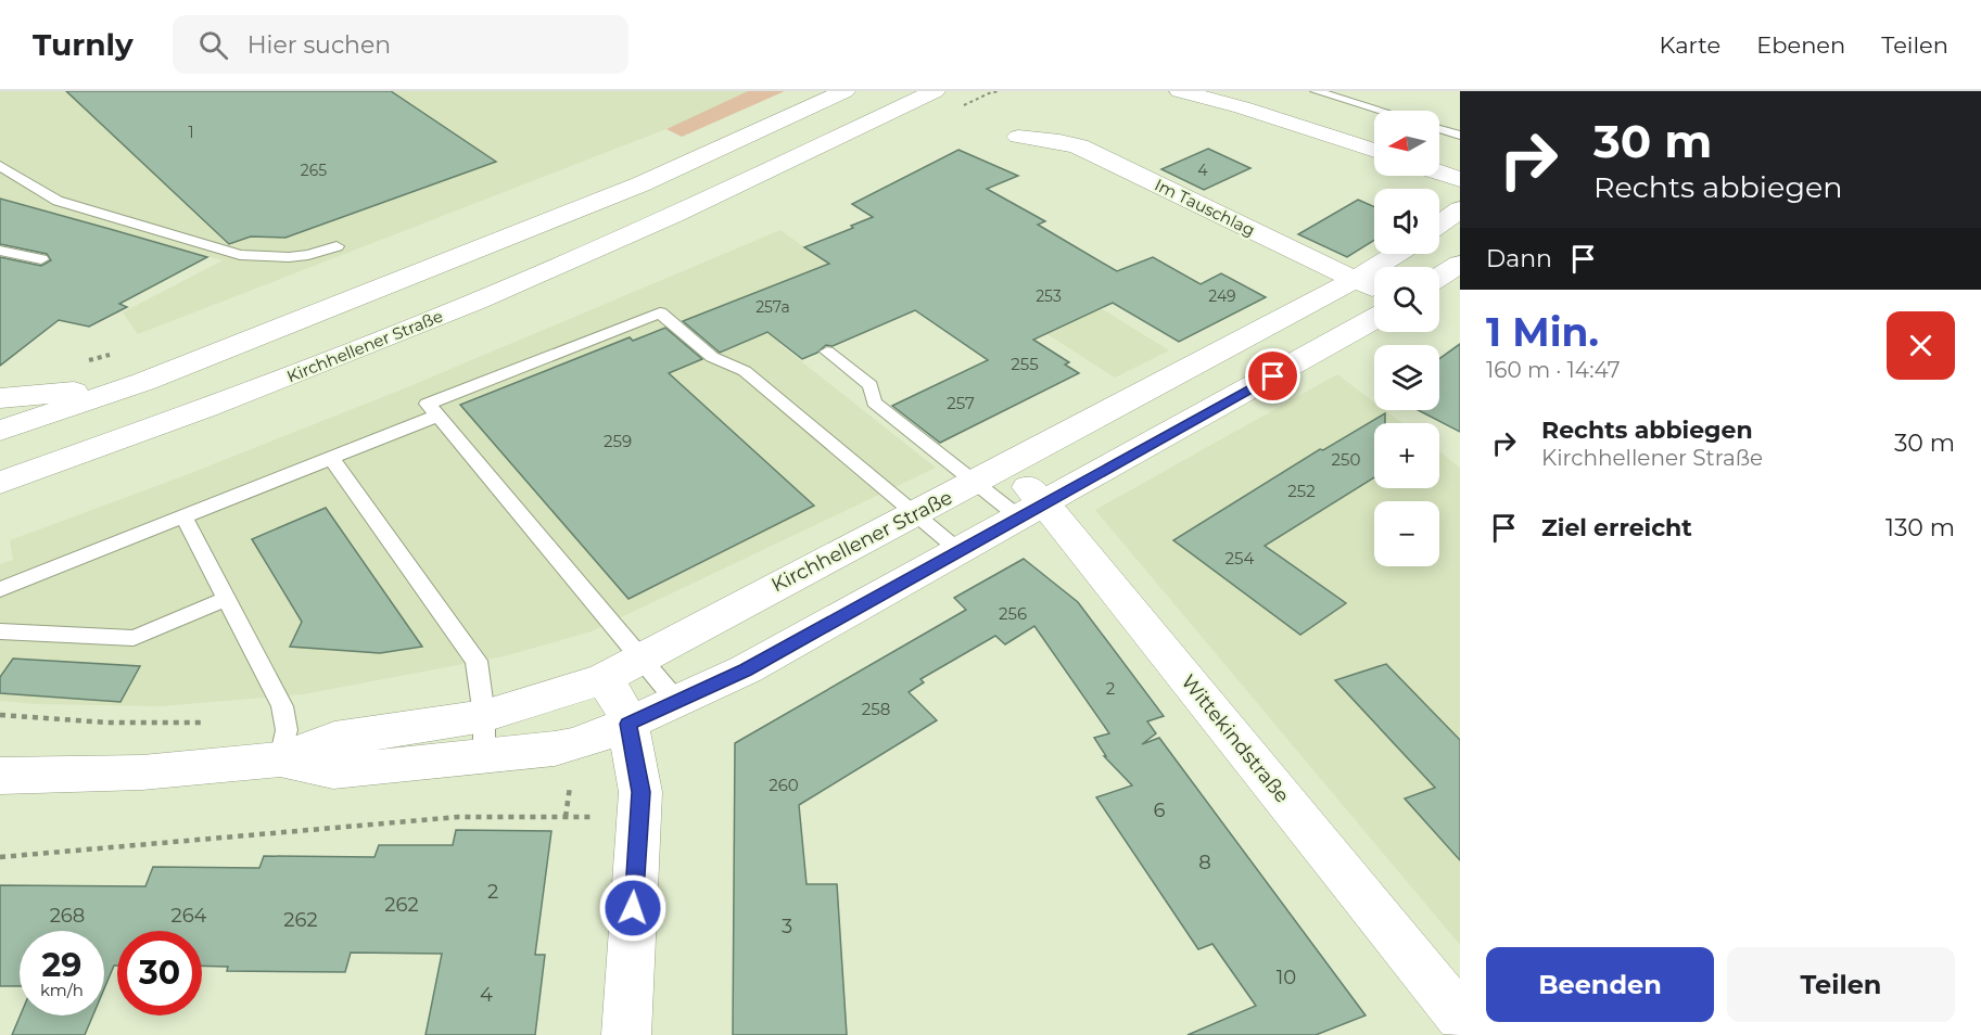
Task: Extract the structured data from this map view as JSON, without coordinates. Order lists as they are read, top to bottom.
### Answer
{
  "streets": {
    "street": ["Im Tauschlag", "Kirchhellener Straße", "Wittekindstraße"]
  },
  "crossings": [
    ["Im Tauschlag", "Kirchhellener Straße"],
    ["Kirchhellener Straße", "Wittekindstraße"]
  ],
  "house_numbers": [
    "1",
    "265",
    "4",
    "253",
    "249",
    "257a",
    "255",
    "257",
    "259",
    "250",
    "252",
    "254",
    "256",
    "2",
    "258",
    "260",
    "6",
    "8",
    "2",
    "262",
    "268",
    "264",
    "262",
    "3",
    "10",
    "4"
  ],
  "north": "left",
  "page": {
    "header": "Turnly",
    "search": "Hier suchen",
    "nav": ["Karte", "Ebenen", "Teilen"],
    "turn": ["30 m", "Rechts abbiegen"],
    "map_buttons": ["+", "−"],
    "then": "Dann",
    "heading": ["1 Min.", "160 m · 14:47"],
    "list": [
      {
        "name": "Rechts abbiegen",
        "note": "Kirchhellener Straße",
        "value": "30 m"
      },
      {
        "name": "Ziel erreicht",
        "value": "130 m"
      }
    ],
    "speed": "29 km/h",
    "limit": "30",
    "buttons": ["Beenden", "Teilen"]
  }
}
